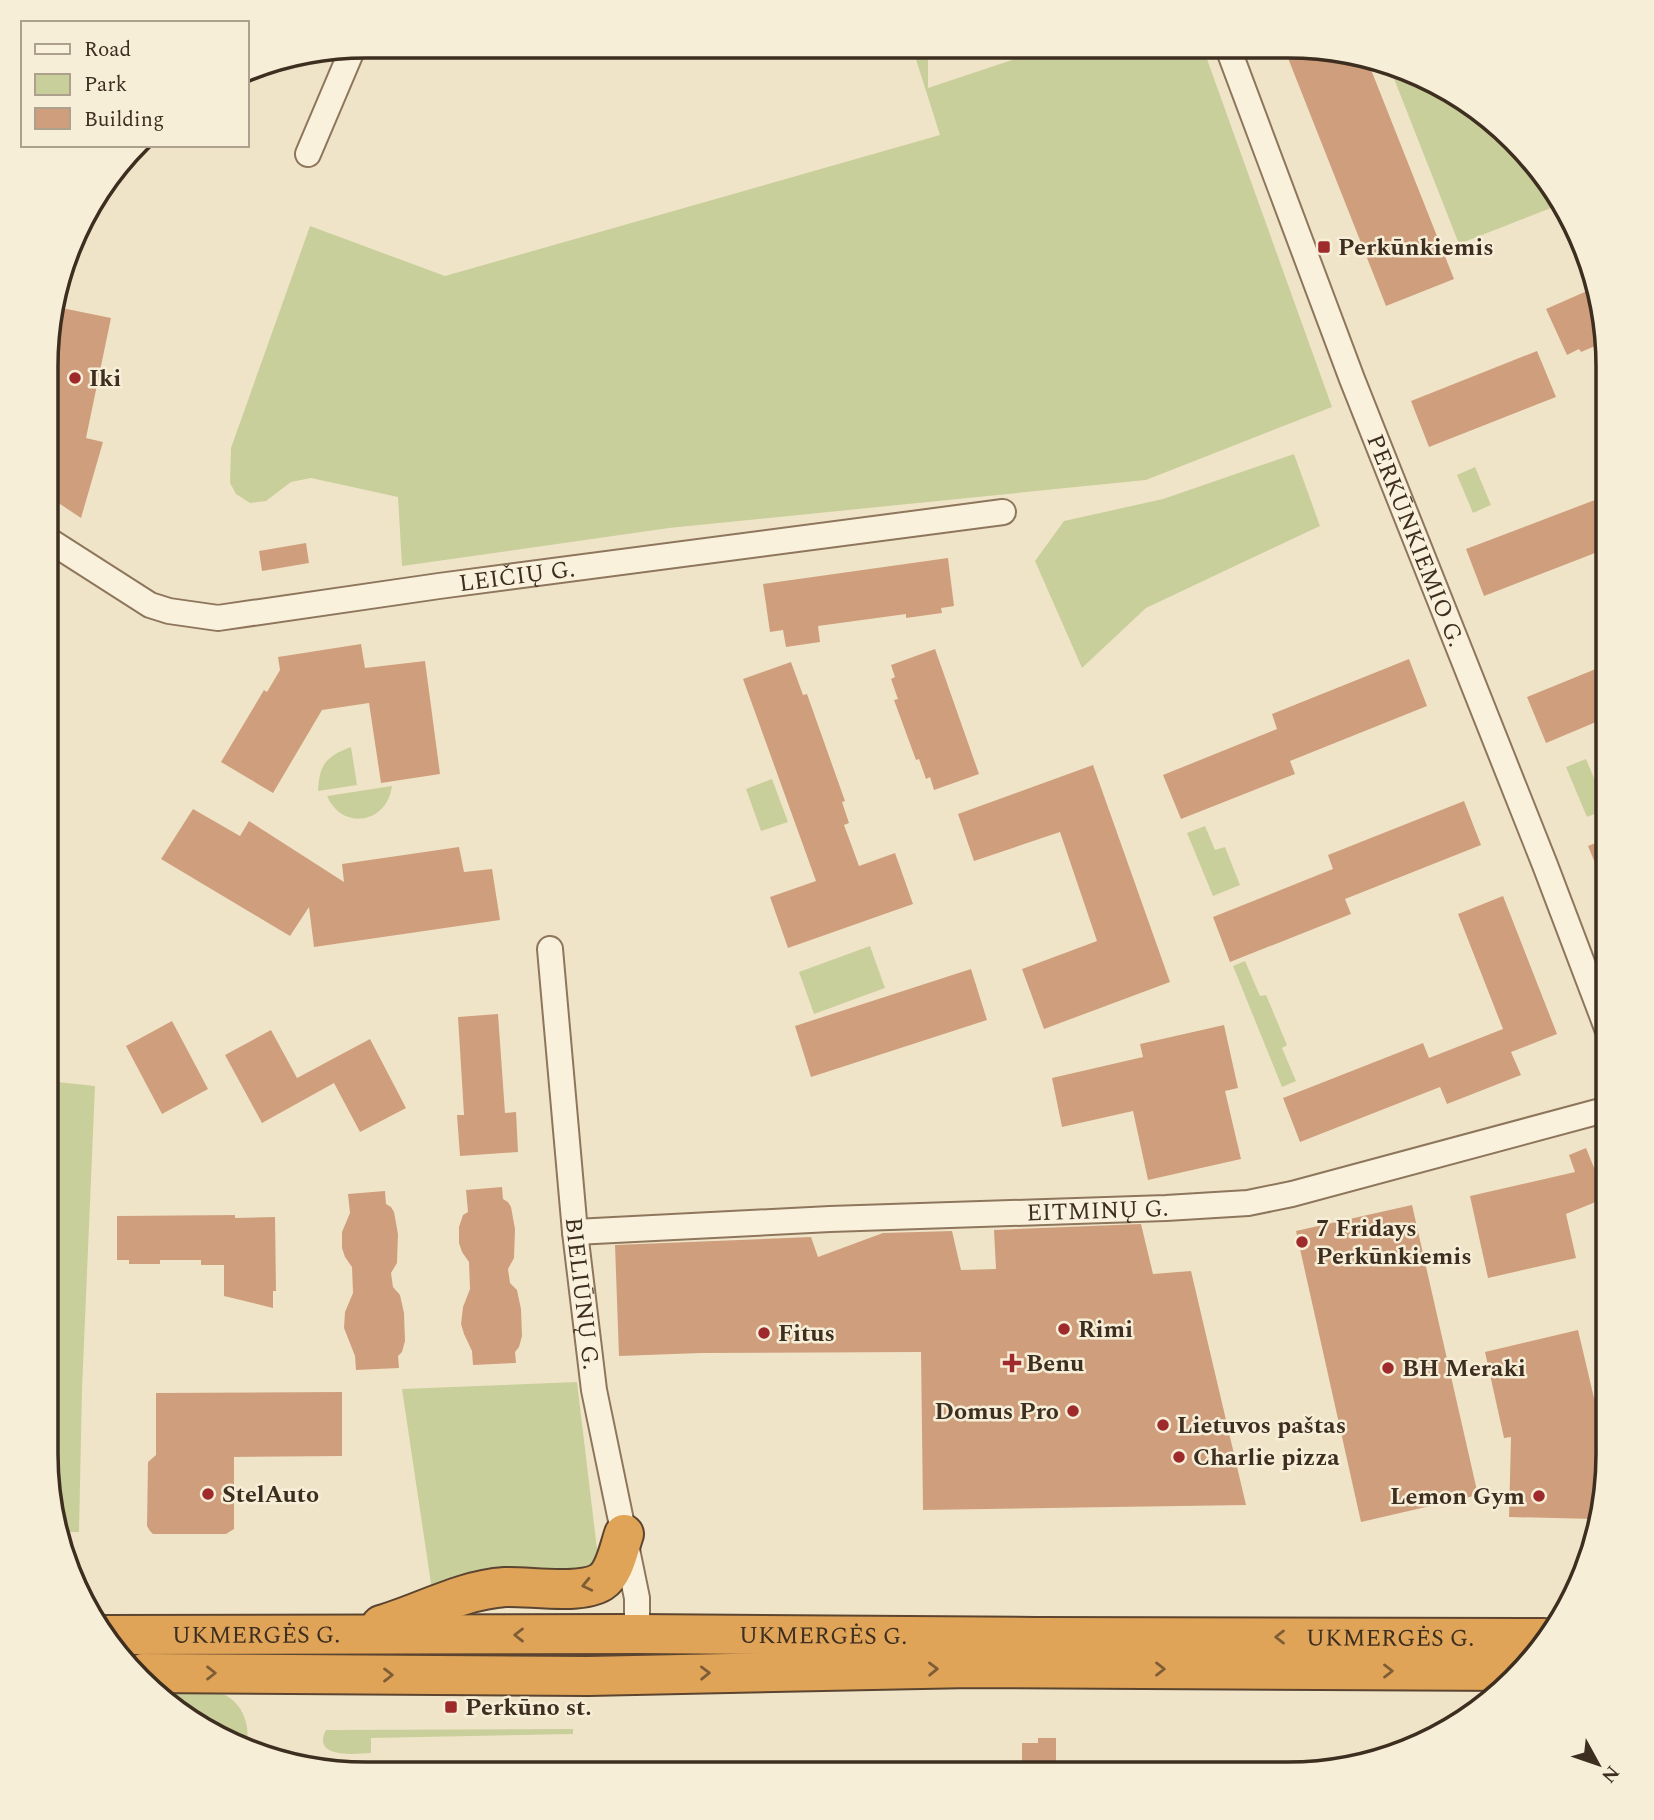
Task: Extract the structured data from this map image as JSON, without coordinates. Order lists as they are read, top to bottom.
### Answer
{
  "streets": {
    "highway": ["UKMERGĖS G."],
    "street": [
      "PERKŪNKIEMIO G.",
      "LEIČIŲ G.",
      "EITMINŲ G.",
      "BIELIŪNŲ G."
    ]
  },
  "crossings": [
    ["EITMINŲ G.", "BIELIŪNŲ G."],
    ["BIELIŪNŲ G.", "UKMERGĖS G."]
  ],
  "places": {
    "transit": ["Perkūnkiemis", "Perkūno st."],
    "other": [
      "Iki",
      "7 Fridays Perkūnkiemis",
      "Rimi",
      "Fitus",
      "BH Meraki",
      "Domus Pro",
      "Lietuvos paštas",
      "Charlie pizza",
      "StelAuto",
      "Lemon Gym"
    ],
    "health": ["Benu"]
  },
  "legend": ["Road", "Park", "Building"],
  "north": "bottom right"
}
